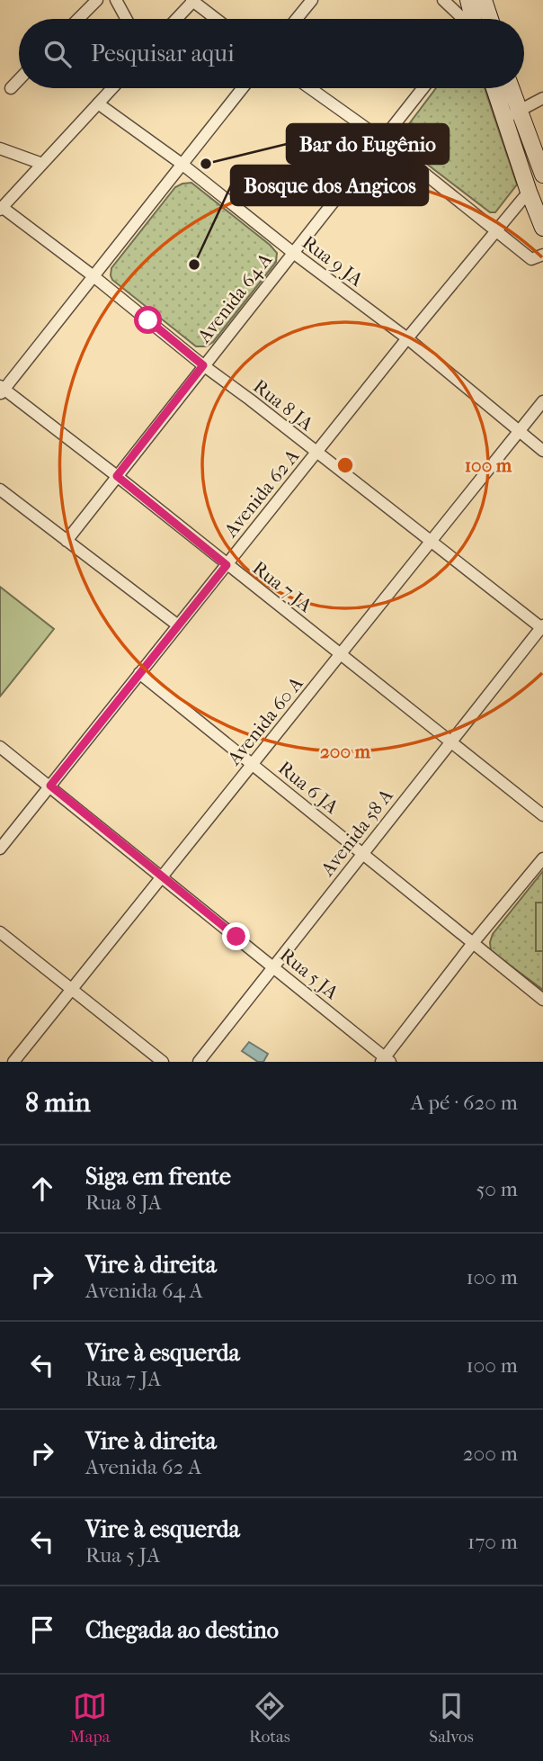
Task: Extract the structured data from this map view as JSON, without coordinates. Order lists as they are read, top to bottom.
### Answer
{
  "streets": {
    "street": [
      "Rua 9 JA",
      "Avenida 64 A",
      "Rua 8 JA",
      "Avenida 62 A",
      "Rua 7 JA",
      "Avenida 60 A",
      "Rua 6 JA",
      "Avenida 58 A",
      "Rua 5 JA"
    ]
  },
  "crossings": [
    ["Rua 9 JA", "Avenida 64 A"],
    ["Rua 9 JA", "Avenida 62 A"],
    ["Rua 9 JA", "Avenida 60 A"],
    ["Avenida 64 A", "Rua 8 JA"],
    ["Avenida 64 A", "Rua 7 JA"],
    ["Rua 8 JA", "Avenida 62 A"],
    ["Rua 8 JA", "Avenida 60 A"],
    ["Rua 8 JA", "Avenida 58 A"],
    ["Avenida 62 A", "Rua 7 JA"],
    ["Avenida 62 A", "Rua 6 JA"],
    ["Avenida 62 A", "Rua 5 JA"],
    ["Rua 7 JA", "Avenida 60 A"],
    ["Rua 7 JA", "Avenida 58 A"],
    ["Avenida 60 A", "Rua 6 JA"],
    ["Avenida 60 A", "Rua 5 JA"],
    ["Rua 6 JA", "Avenida 58 A"],
    ["Avenida 58 A", "Rua 5 JA"]
  ],
  "places": ["Bar do Eugênio", "Bosque dos Angicos"],
  "page": {
    "search": "Pesquisar aqui",
    "heading": ["8 min", "A pé · 620 m"],
    "list": [
      ["Siga em frente", "Rua 8 JA", "50 m"],
      ["Vire à direita", "Avenida 64 A", "100 m"],
      ["Vire à esquerda", "Rua 7 JA", "100 m"],
      ["Vire à direita", "Avenida 62 A", "200 m"],
      ["Vire à esquerda", "Rua 5 JA", "170 m"],
      "Chegada ao destino"
    ],
    "nav": ["Mapa", "Rotas", "Salvos"]
  },
  "rings": ["100 m", "200 m"]
}
